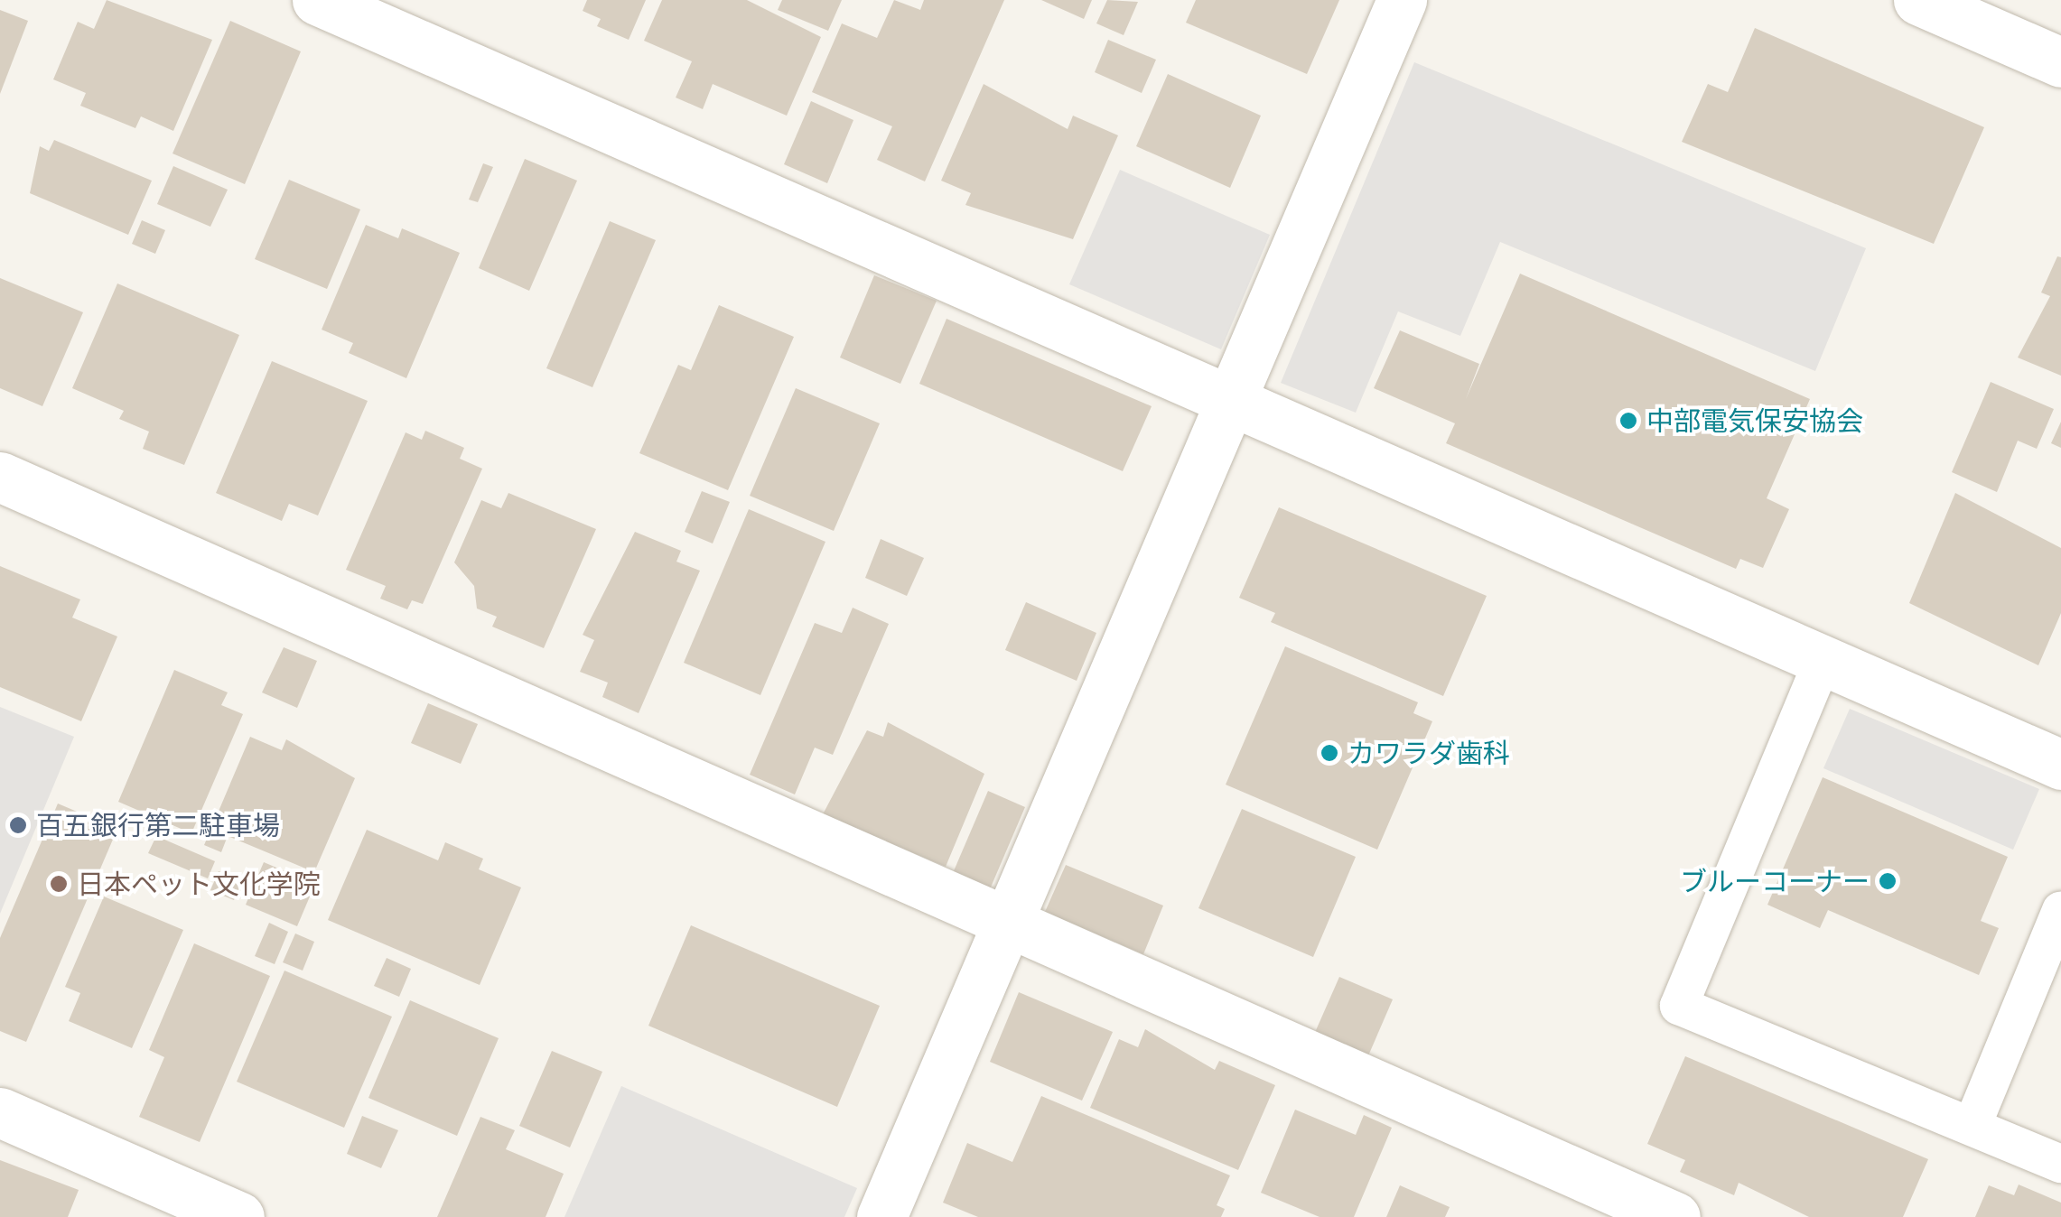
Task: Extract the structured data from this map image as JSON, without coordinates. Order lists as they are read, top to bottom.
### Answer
{
  "places": [
    "中部電気保安協会",
    "カワラダ歯科",
    "百五銀行第二駐車場",
    "ブルーコーナー",
    "日本ペット文化学院"
  ]
}
